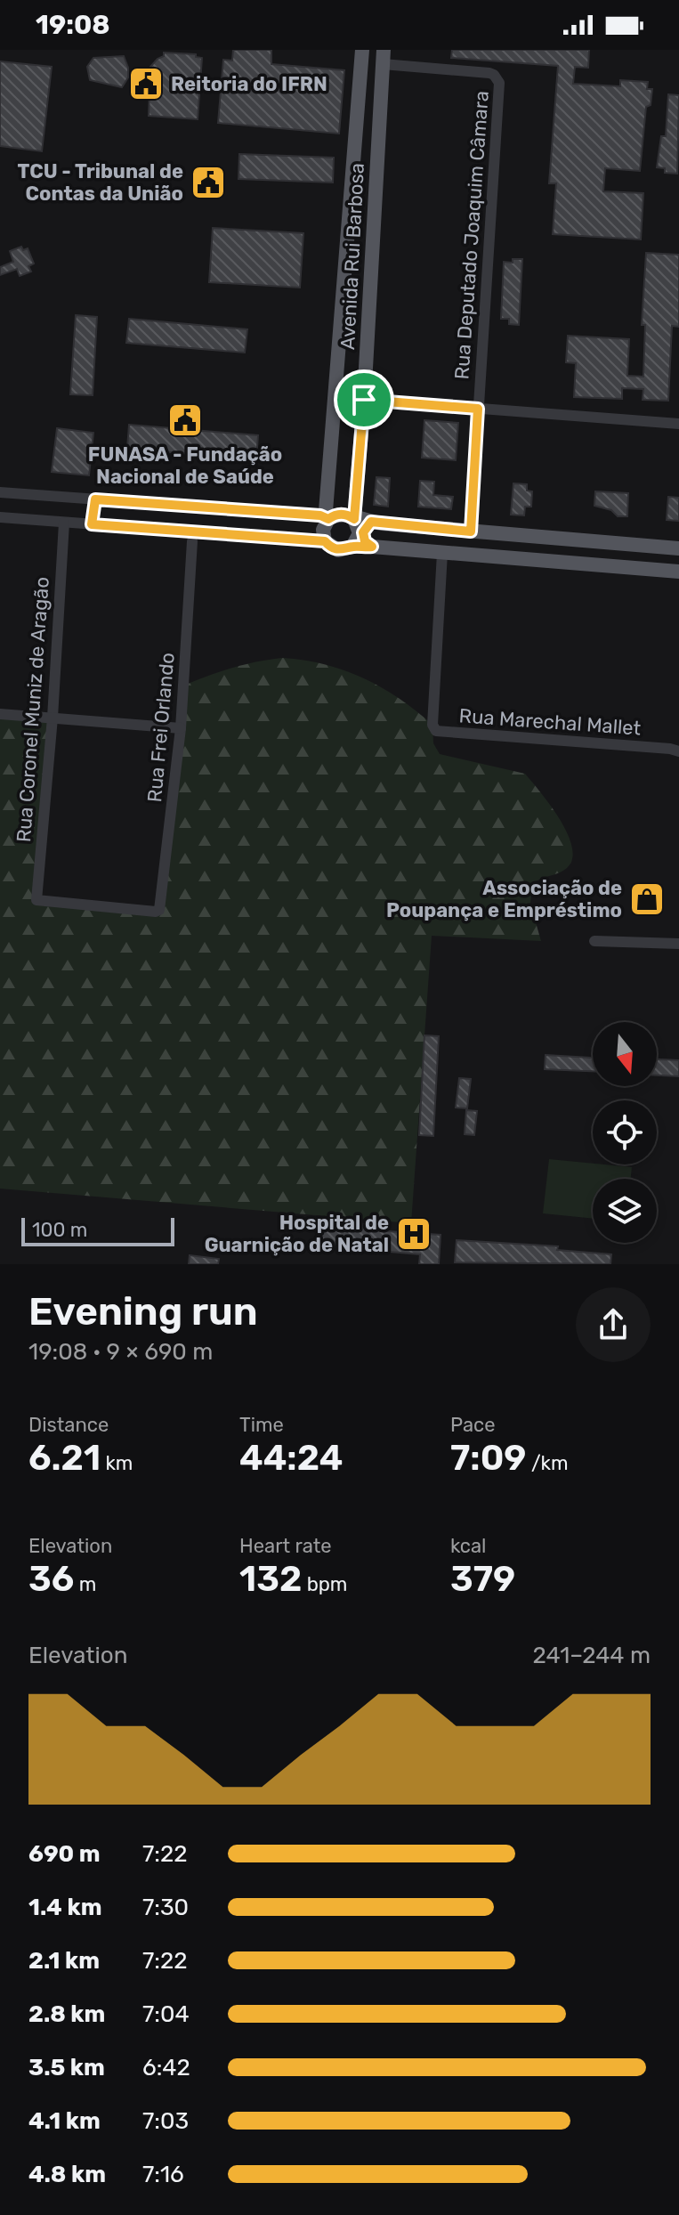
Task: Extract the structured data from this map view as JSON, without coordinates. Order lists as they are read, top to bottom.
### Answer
{
  "streets": {
    "main road": ["Avenida Rui Barbosa"],
    "street": [
      "Rua Deputado Joaquim Câmara",
      "Rua Coronel Muniz de Aragão",
      "Rua Marechal Mallet",
      "Rua Frei Orlando"
    ]
  },
  "crossings": [
    ["Rua Deputado Joaquim Câmara", "Avenida Rui Barbosa"],
    ["Rua Coronel Muniz de Aragão", "Rua Frei Orlando"]
  ],
  "places": {
    "public building": ["Reitoria do IFRN", "TCU - Tribunal de Contas da União", "FUNASA - Fundação Nacional de Saúde"],
    "shop": ["Associação de Poupança e Empréstimo"],
    "hospital": ["Hospital de Guarnição de Natal"]
  },
  "scale_bar": "100 m",
  "north": "bottom",
  "page": {
    "status": "19:08",
    "scale": "100 m",
    "heading": ["Evening run", "19:08 · 9 × 690 m"],
    "stats": [
      ["Distance", "6.21 km"],
      ["Time", "44:24"],
      ["Pace", "7:09 /km"],
      ["Elevation", "36 m"],
      ["Heart rate", "132 bpm"],
      ["kcal", "379"]
    ],
    "chart": ["Elevation", "241–244 m"],
    "list": [
      {
        "name": "690 m",
        "note": "7:22"
      },
      {
        "name": "1.4 km",
        "note": "7:30"
      },
      {
        "name": "2.1 km",
        "note": "7:22"
      },
      {
        "name": "2.8 km",
        "note": "7:04"
      },
      {
        "name": "3.5 km",
        "note": "6:42"
      },
      {
        "name": "4.1 km",
        "note": "7:03"
      },
      {
        "name": "4.8 km",
        "note": "7:16"
      }
    ]
  }
}
